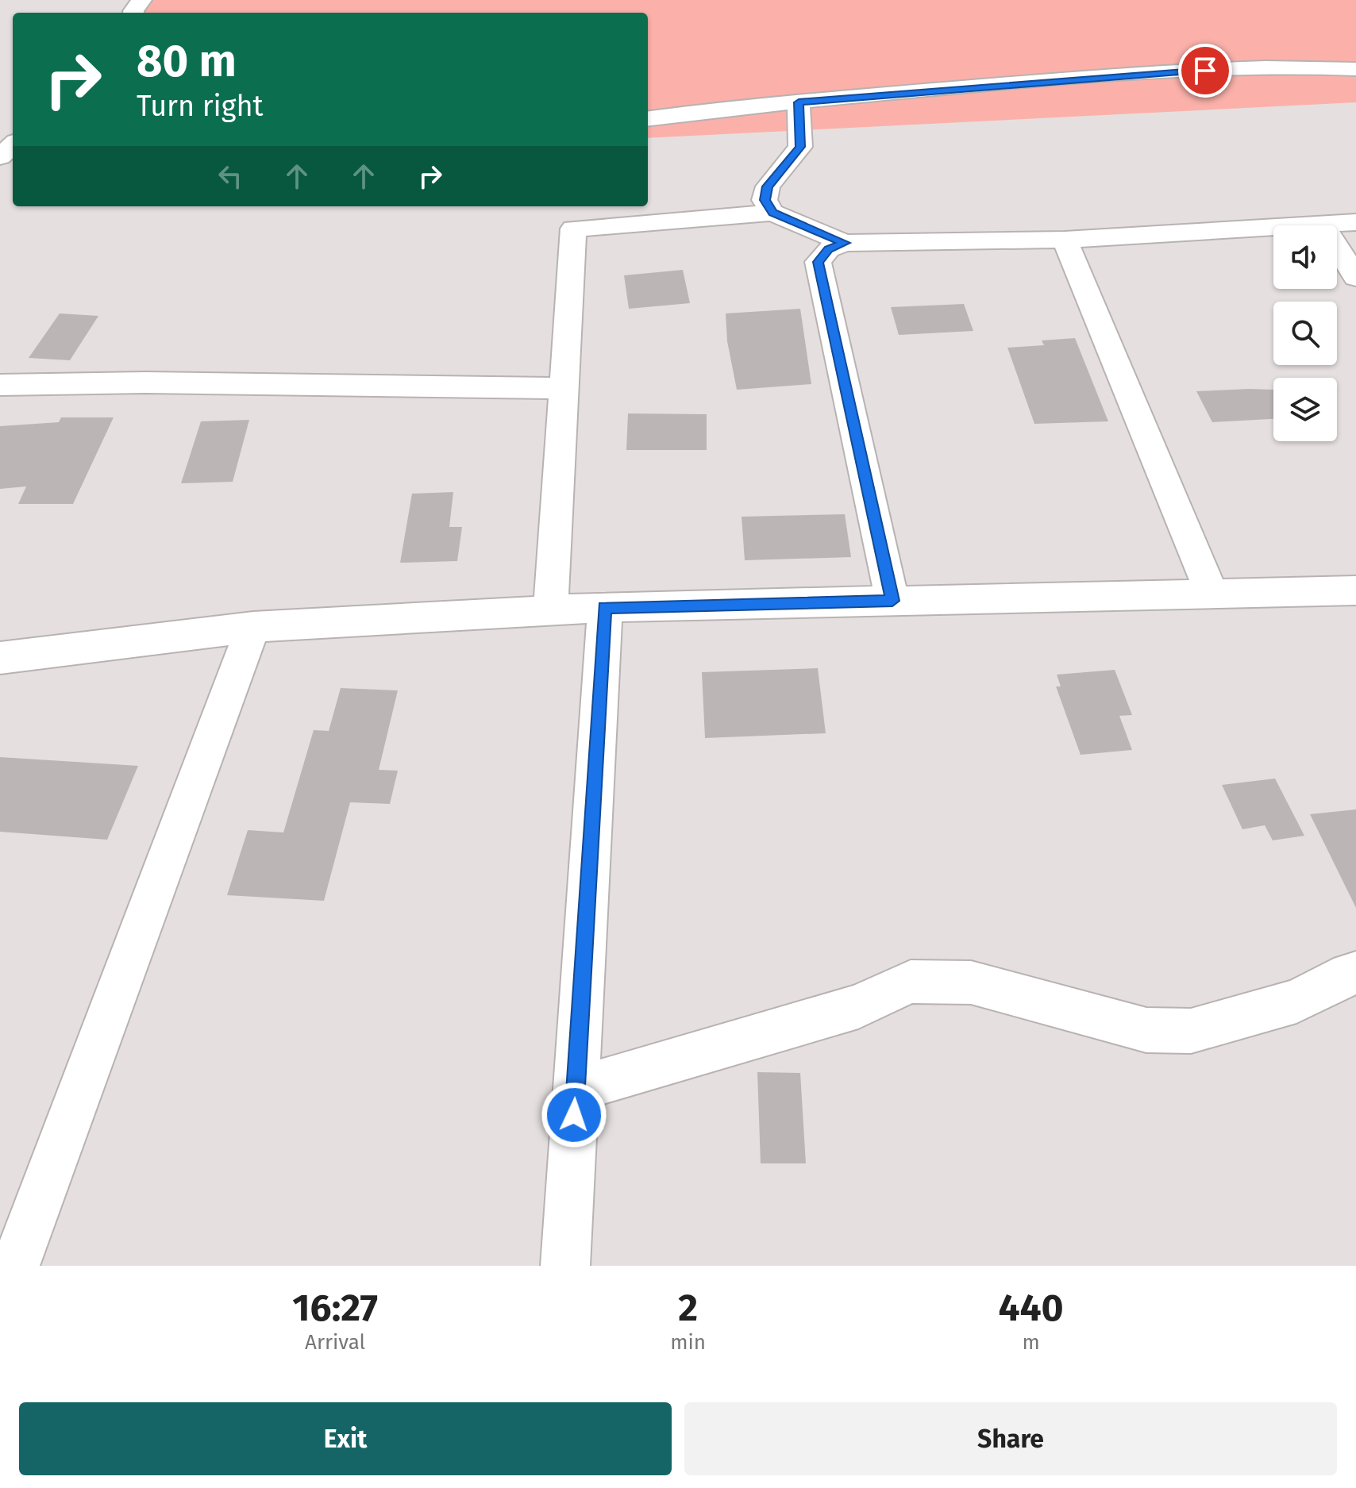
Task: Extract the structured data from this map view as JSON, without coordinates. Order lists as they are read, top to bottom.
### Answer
{
  "page": {
    "turn": ["80 m", "Turn right"],
    "eta": [
      "16:27",
      "Arrival",
      "2",
      "min",
      "440",
      "m"
    ],
    "buttons": ["Exit", "Share"]
  }
}
